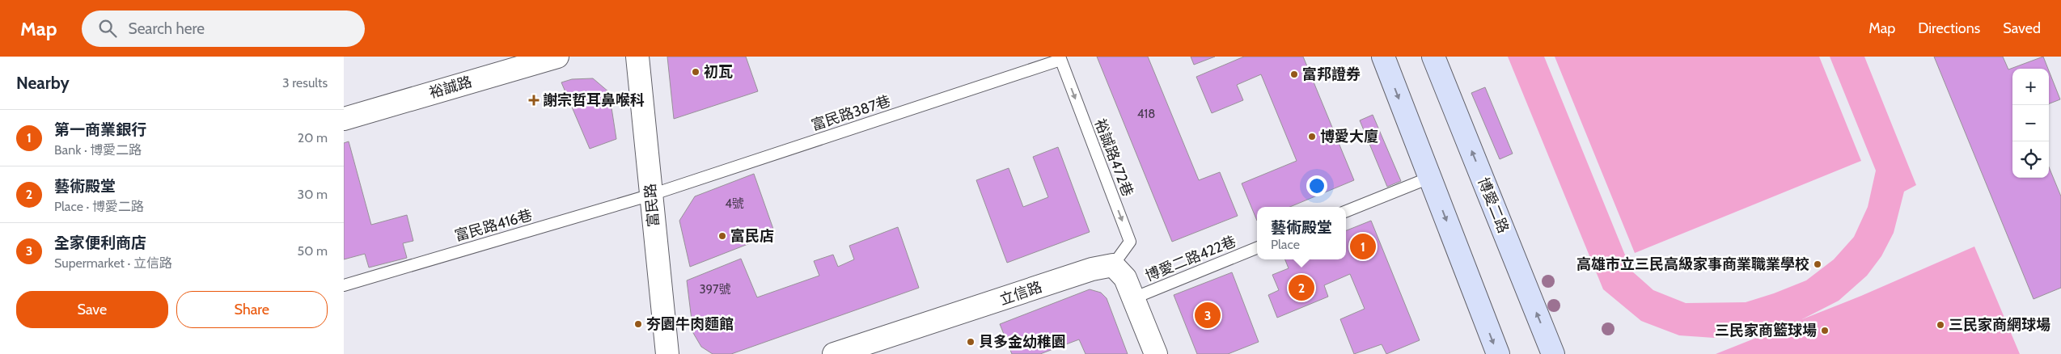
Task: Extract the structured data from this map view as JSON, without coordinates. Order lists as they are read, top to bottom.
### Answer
{
  "streets": {
    "main road": ["博愛二路"],
    "street": ["裕誠路", "富民路", "立信路"],
    "lane": [
      "富民路387巷",
      "裕誠路472巷",
      "富民路416巷",
      "博愛二路422巷"
    ]
  },
  "crossings": [
    ["富民路387巷", "裕誠路472巷"],
    ["富民路387巷", "富民路"],
    ["富民路387巷", "富民路416巷"],
    ["裕誠路472巷", "立信路"],
    ["富民路", "富民路416巷"]
  ],
  "one_way": ["裕誠路472巷"],
  "places": {
    "other": [
      "初瓦",
      "富邦證券",
      "博愛大廈",
      "富民店",
      "高雄市立三民高級家事商業職業學校",
      "夯園牛肉麵館",
      "三民家商網球場",
      "三民家商籃球場",
      "貝多金幼稚園"
    ],
    "health": ["謝宗哲耳鼻喉科"]
  },
  "house_numbers": ["418", "4號", "397號"],
  "page": {
    "header": "Map",
    "search": "Search here",
    "nav": ["Map", "Directions", "Saved"],
    "heading": ["Nearby", "3 results"],
    "map_buttons": ["+", "−"],
    "list": [
      {
        "mark": "1",
        "name": "第一商業銀行",
        "note": "Bank · 博愛二路",
        "value": "20 m"
      },
      {
        "mark": "2",
        "name": "藝術殿堂",
        "note": "Place · 博愛二路",
        "value": "30 m"
      },
      {
        "mark": "3",
        "name": "全家便利商店",
        "note": "Supermarket · 立信路",
        "value": "50 m"
      }
    ],
    "popup": ["藝術殿堂", "Place"],
    "pins": ["1", "2", "3"],
    "buttons": ["Save", "Share"]
  }
}
